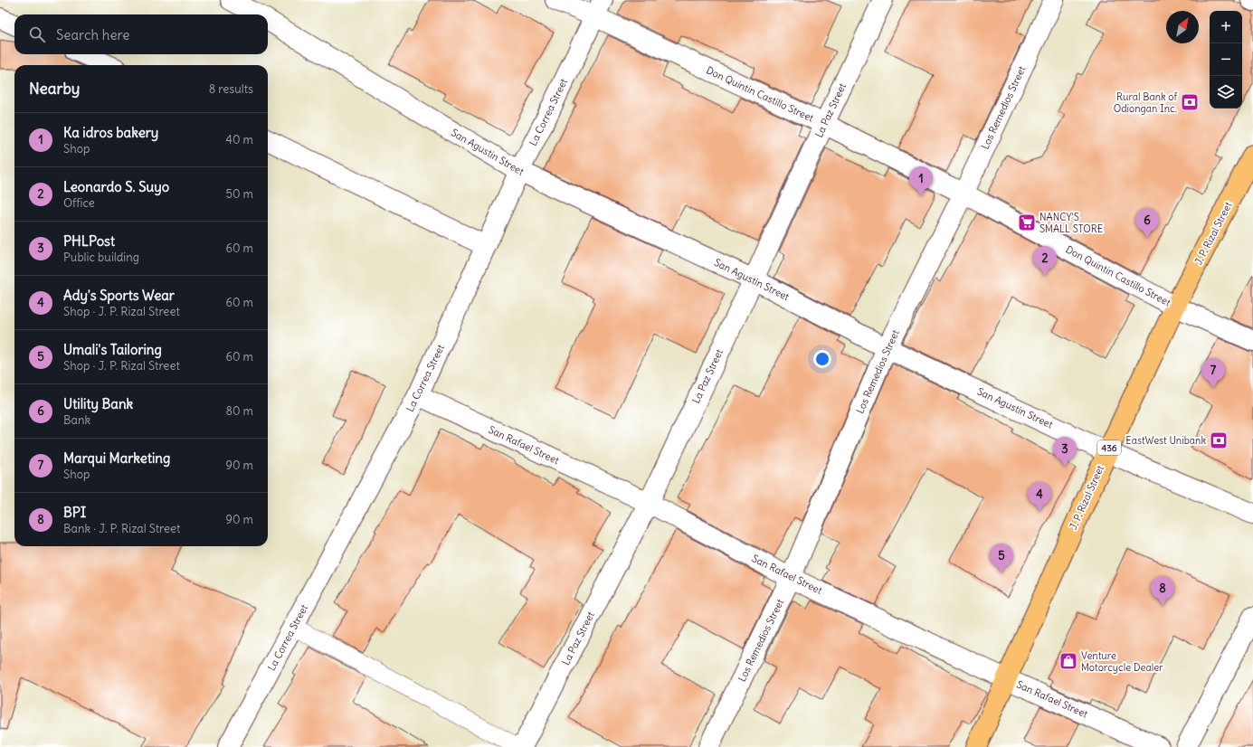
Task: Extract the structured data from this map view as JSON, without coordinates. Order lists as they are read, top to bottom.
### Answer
{
  "streets": {
    "main road": ["J. P. Rizal Street", "436"],
    "street": [
      "Don Quintin Castillo Street",
      "Los Remedios Street",
      "La Paz Street",
      "La Correa Street",
      "San Agustin Street",
      "San Rafael Street"
    ]
  },
  "crossings": [
    ["Don Quintin Castillo Street", "Los Remedios Street"],
    ["Don Quintin Castillo Street", "La Paz Street"],
    ["Don Quintin Castillo Street", "La Correa Street"],
    ["Don Quintin Castillo Street", "J. P. Rizal Street"],
    ["Los Remedios Street", "San Agustin Street"],
    ["Los Remedios Street", "San Rafael Street"],
    ["La Paz Street", "San Agustin Street"],
    ["La Paz Street", "San Rafael Street"],
    ["La Correa Street", "San Agustin Street"],
    ["La Correa Street", "San Rafael Street"],
    ["San Agustin Street", "J. P. Rizal Street"],
    ["J. P. Rizal Street", "San Rafael Street"]
  ],
  "places": {
    "bank": ["Rural Bank of Odiongan Inc.", "EastWest Unibank"],
    "supermarket": ["NANCY'S SMALL STORE"],
    "shop": ["Venture Motorcycle Dealer"]
  },
  "north": "top right",
  "page": {
    "map_buttons": ["+", "−"],
    "search": "Search here",
    "heading": ["Nearby", "8 results"],
    "list": [
      {
        "mark": "1",
        "name": "Ka idros bakery",
        "note": "Shop",
        "value": "40 m"
      },
      {
        "mark": "2",
        "name": "Leonardo S. Suyo",
        "note": "Office",
        "value": "50 m"
      },
      {
        "mark": "3",
        "name": "PHLPost",
        "note": "Public building",
        "value": "60 m"
      },
      {
        "mark": "4",
        "name": "Ady's Sports Wear",
        "note": "Shop · J. P. Rizal Street",
        "value": "60 m"
      },
      {
        "mark": "5",
        "name": "Umali's Tailoring",
        "note": "Shop · J. P. Rizal Street",
        "value": "60 m"
      },
      {
        "mark": "6",
        "name": "Utility Bank",
        "note": "Bank",
        "value": "80 m"
      },
      {
        "mark": "7",
        "name": "Marqui Marketing",
        "note": "Shop",
        "value": "90 m"
      },
      {
        "mark": "8",
        "name": "BPI",
        "note": "Bank · J. P. Rizal Street",
        "value": "90 m"
      }
    ],
    "pins": [
      "1",
      "6",
      "2",
      "7",
      "3",
      "4",
      "5",
      "8"
    ]
  }
}
